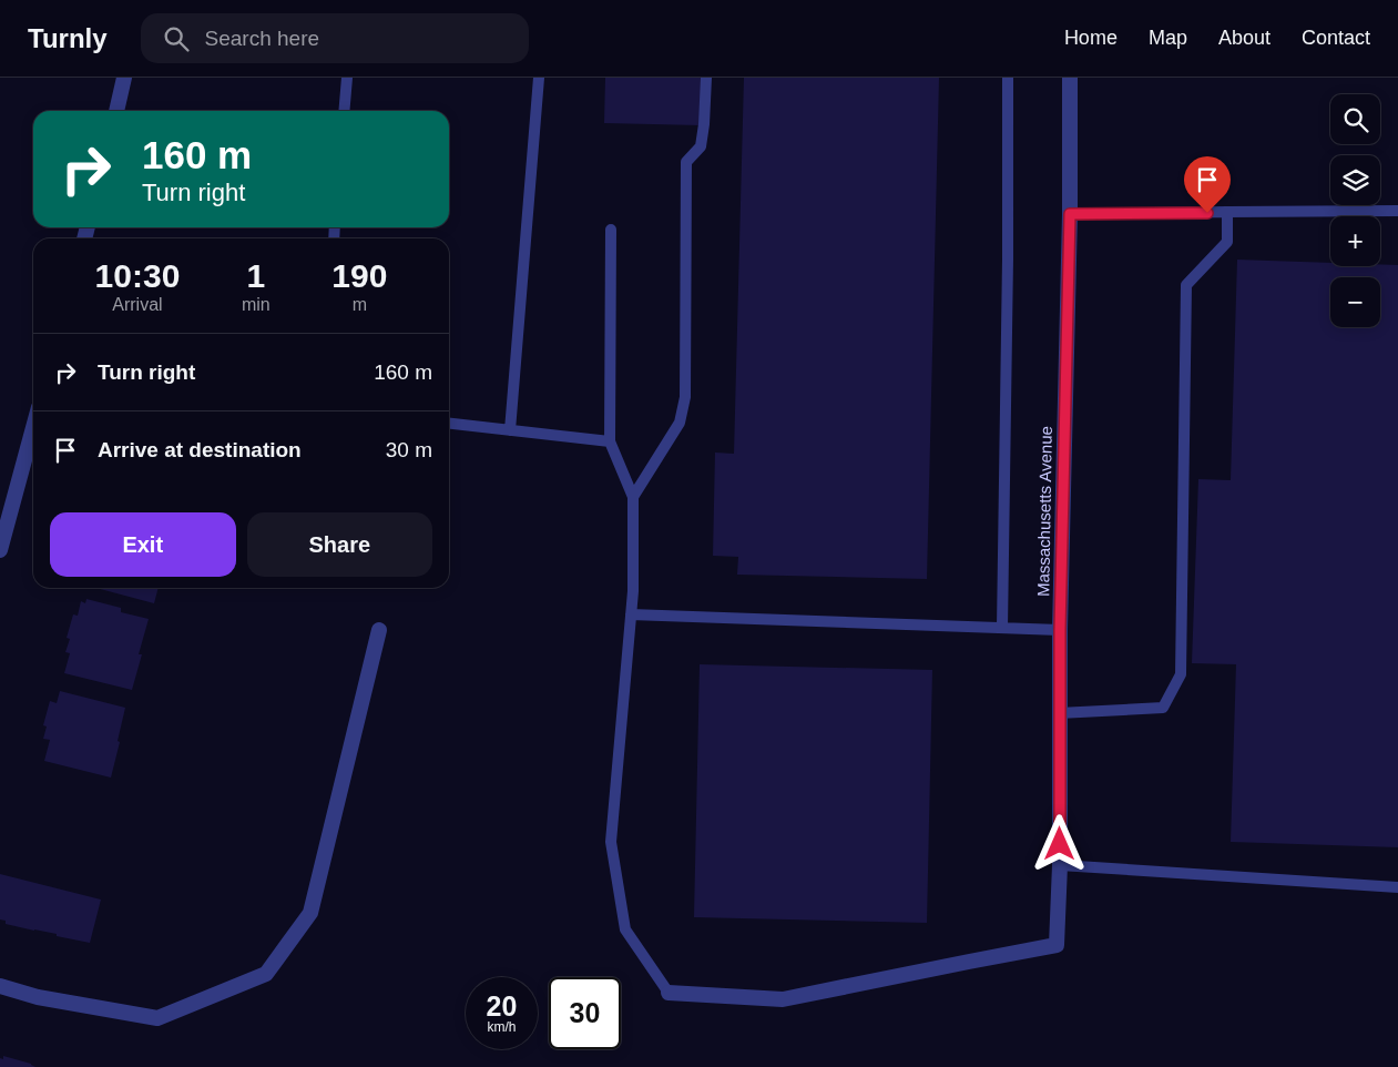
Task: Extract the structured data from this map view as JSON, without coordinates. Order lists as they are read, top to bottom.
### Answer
{
  "streets": {
    "street": ["Massachusetts Avenue"]
  },
  "page": {
    "header": "Turnly",
    "search": "Search here",
    "nav": [
      "Home",
      "Map",
      "About",
      "Contact"
    ],
    "map_buttons": ["+", "−"],
    "turn": ["160 m", "Turn right"],
    "eta": [
      "10:30",
      "Arrival",
      "1",
      "min",
      "190",
      "m"
    ],
    "list": [
      {
        "name": "Turn right",
        "value": "160 m"
      },
      {
        "name": "Arrive at destination",
        "value": "30 m"
      }
    ],
    "buttons": ["Exit", "Share"],
    "speed": "20 km/h",
    "limit": "30"
  }
}
